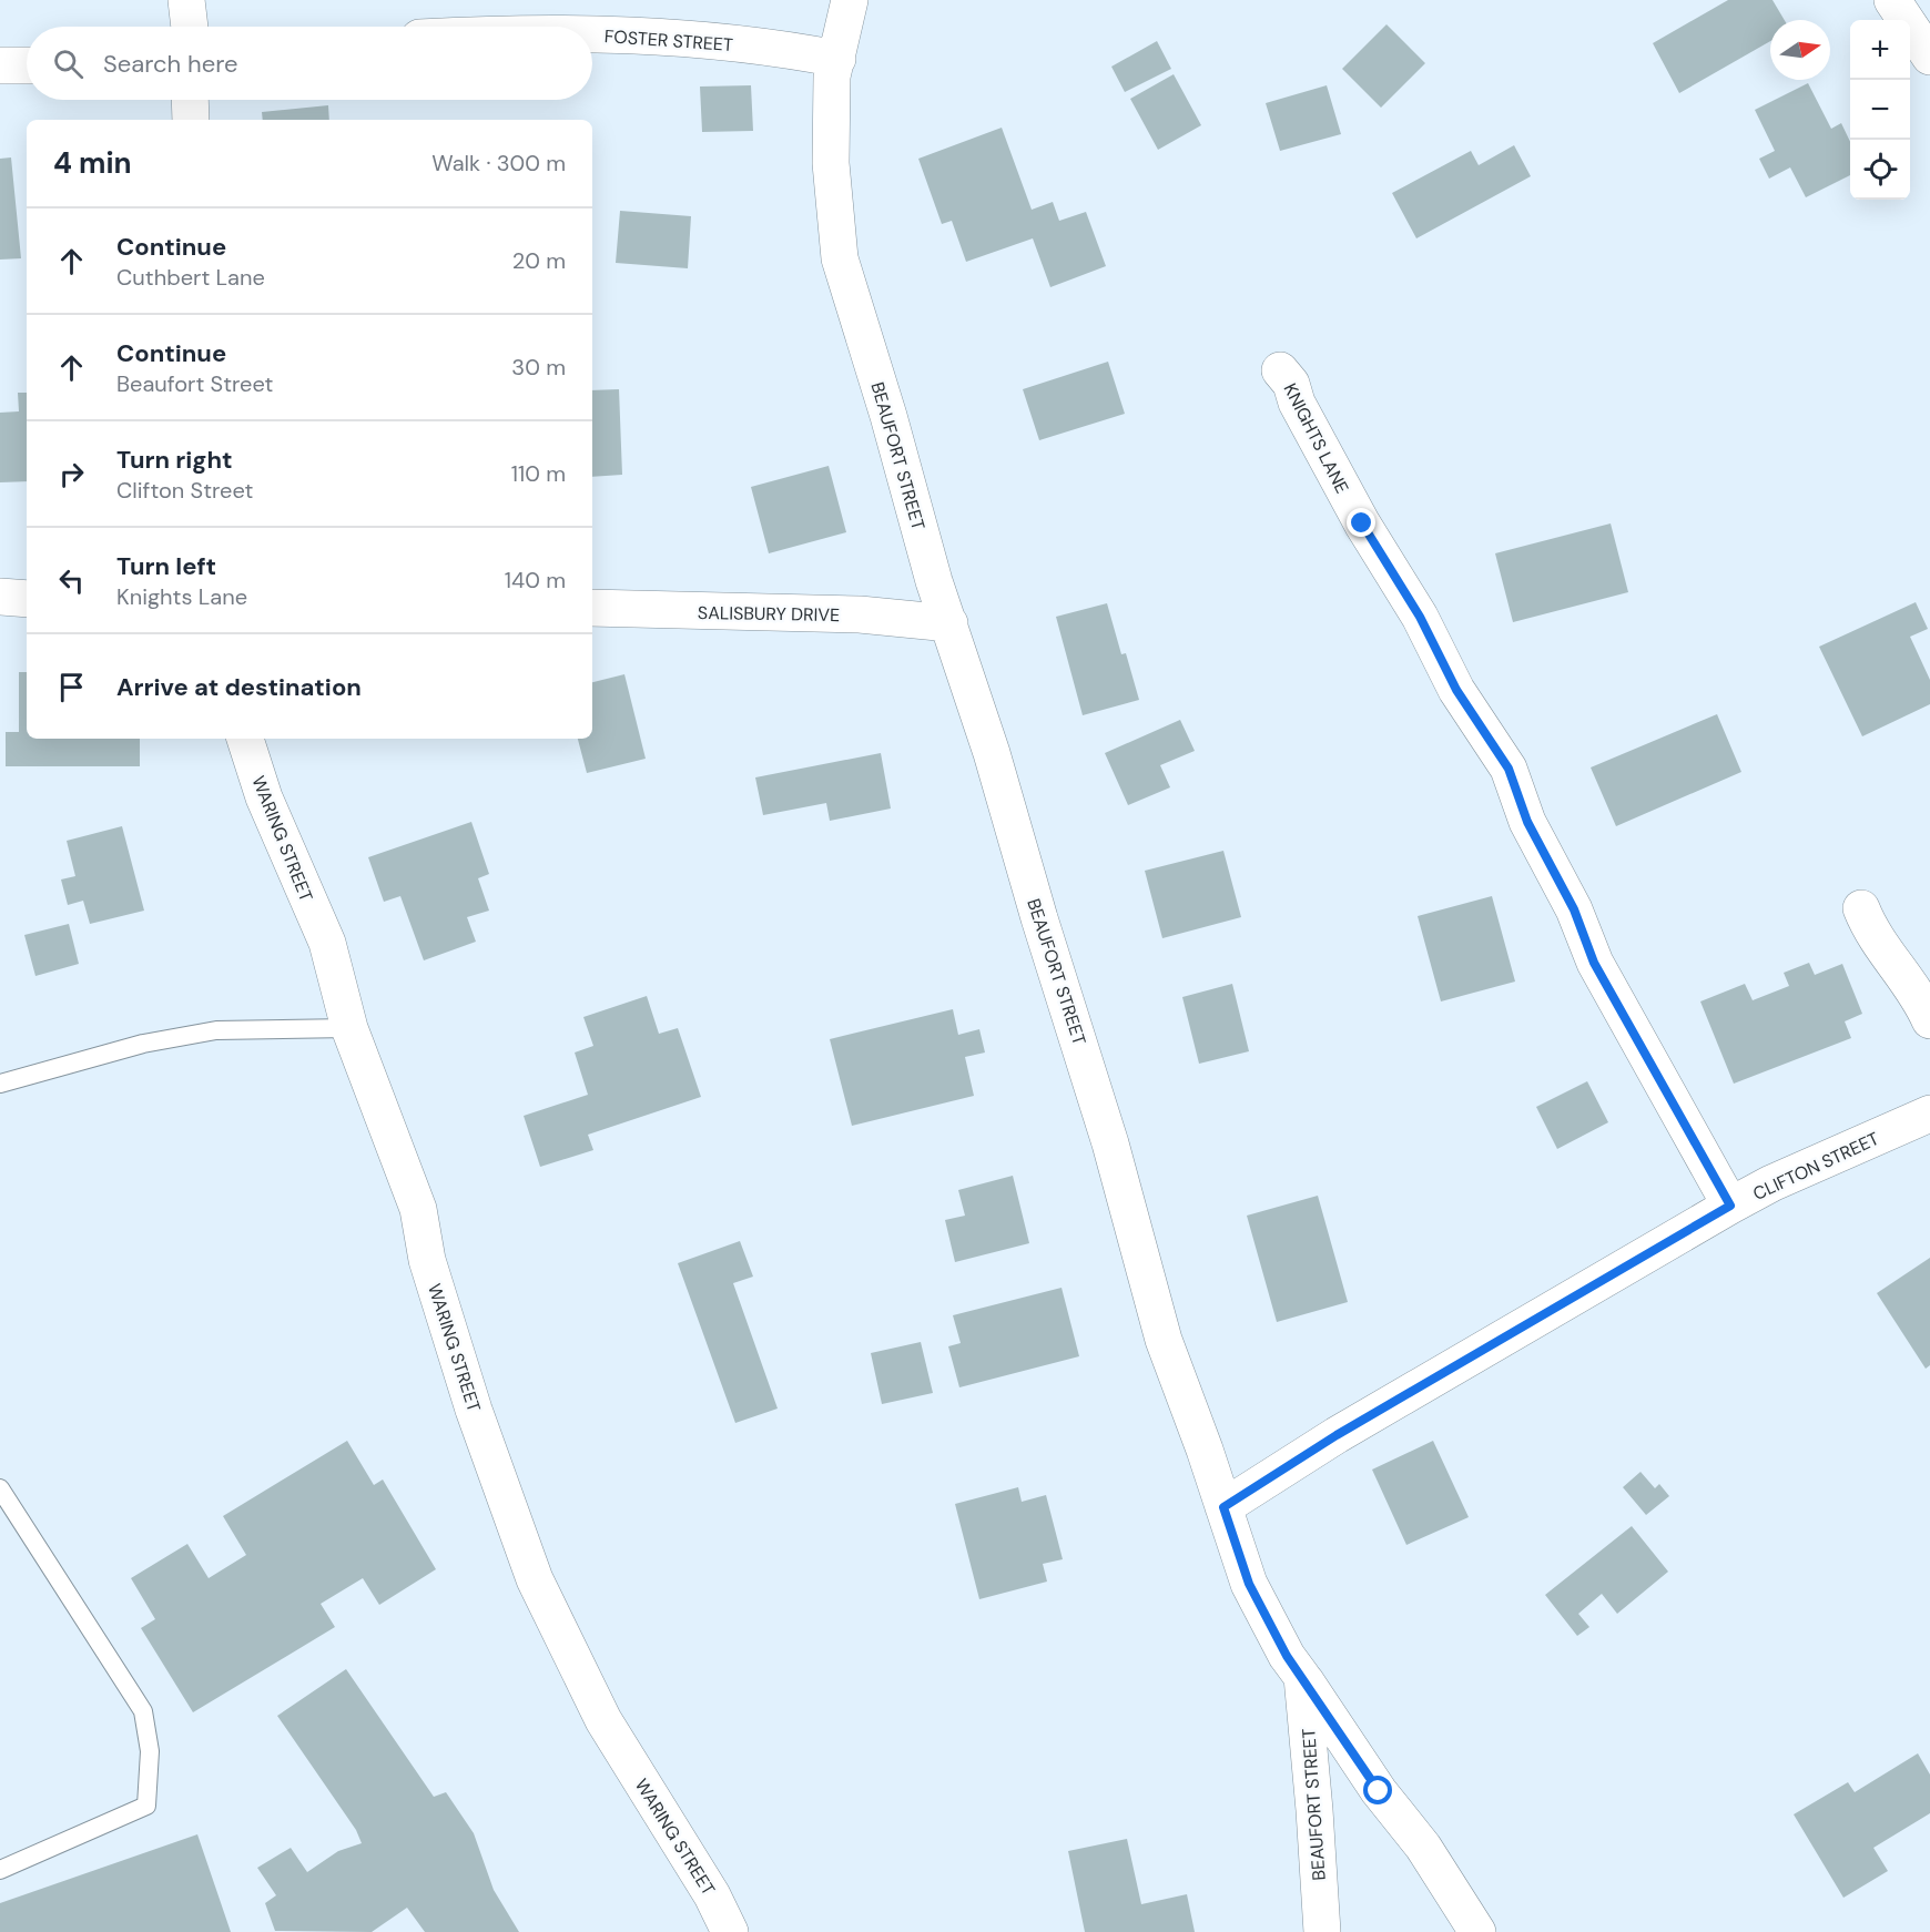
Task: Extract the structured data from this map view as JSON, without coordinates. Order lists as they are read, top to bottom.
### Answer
{
  "streets": {
    "street": [
      "FOSTER STREET",
      "KNIGHTS LANE",
      "BEAUFORT STREET",
      "SALISBURY DRIVE",
      "WARING STREET",
      "CLIFTON STREET"
    ]
  },
  "crossings": [
    ["FOSTER STREET", "BEAUFORT STREET"],
    ["KNIGHTS LANE", "CLIFTON STREET"],
    ["BEAUFORT STREET", "SALISBURY DRIVE"],
    ["BEAUFORT STREET", "CLIFTON STREET"]
  ],
  "north": "right",
  "page": {
    "map_buttons": ["+", "−"],
    "search": "Search here",
    "heading": ["4 min", "Walk · 300 m"],
    "list": [
      ["Continue", "Cuthbert Lane", "20 m"],
      ["Continue", "Beaufort Street", "30 m"],
      ["Turn right", "Clifton Street", "110 m"],
      ["Turn left", "Knights Lane", "140 m"],
      "Arrive at destination"
    ]
  }
}
